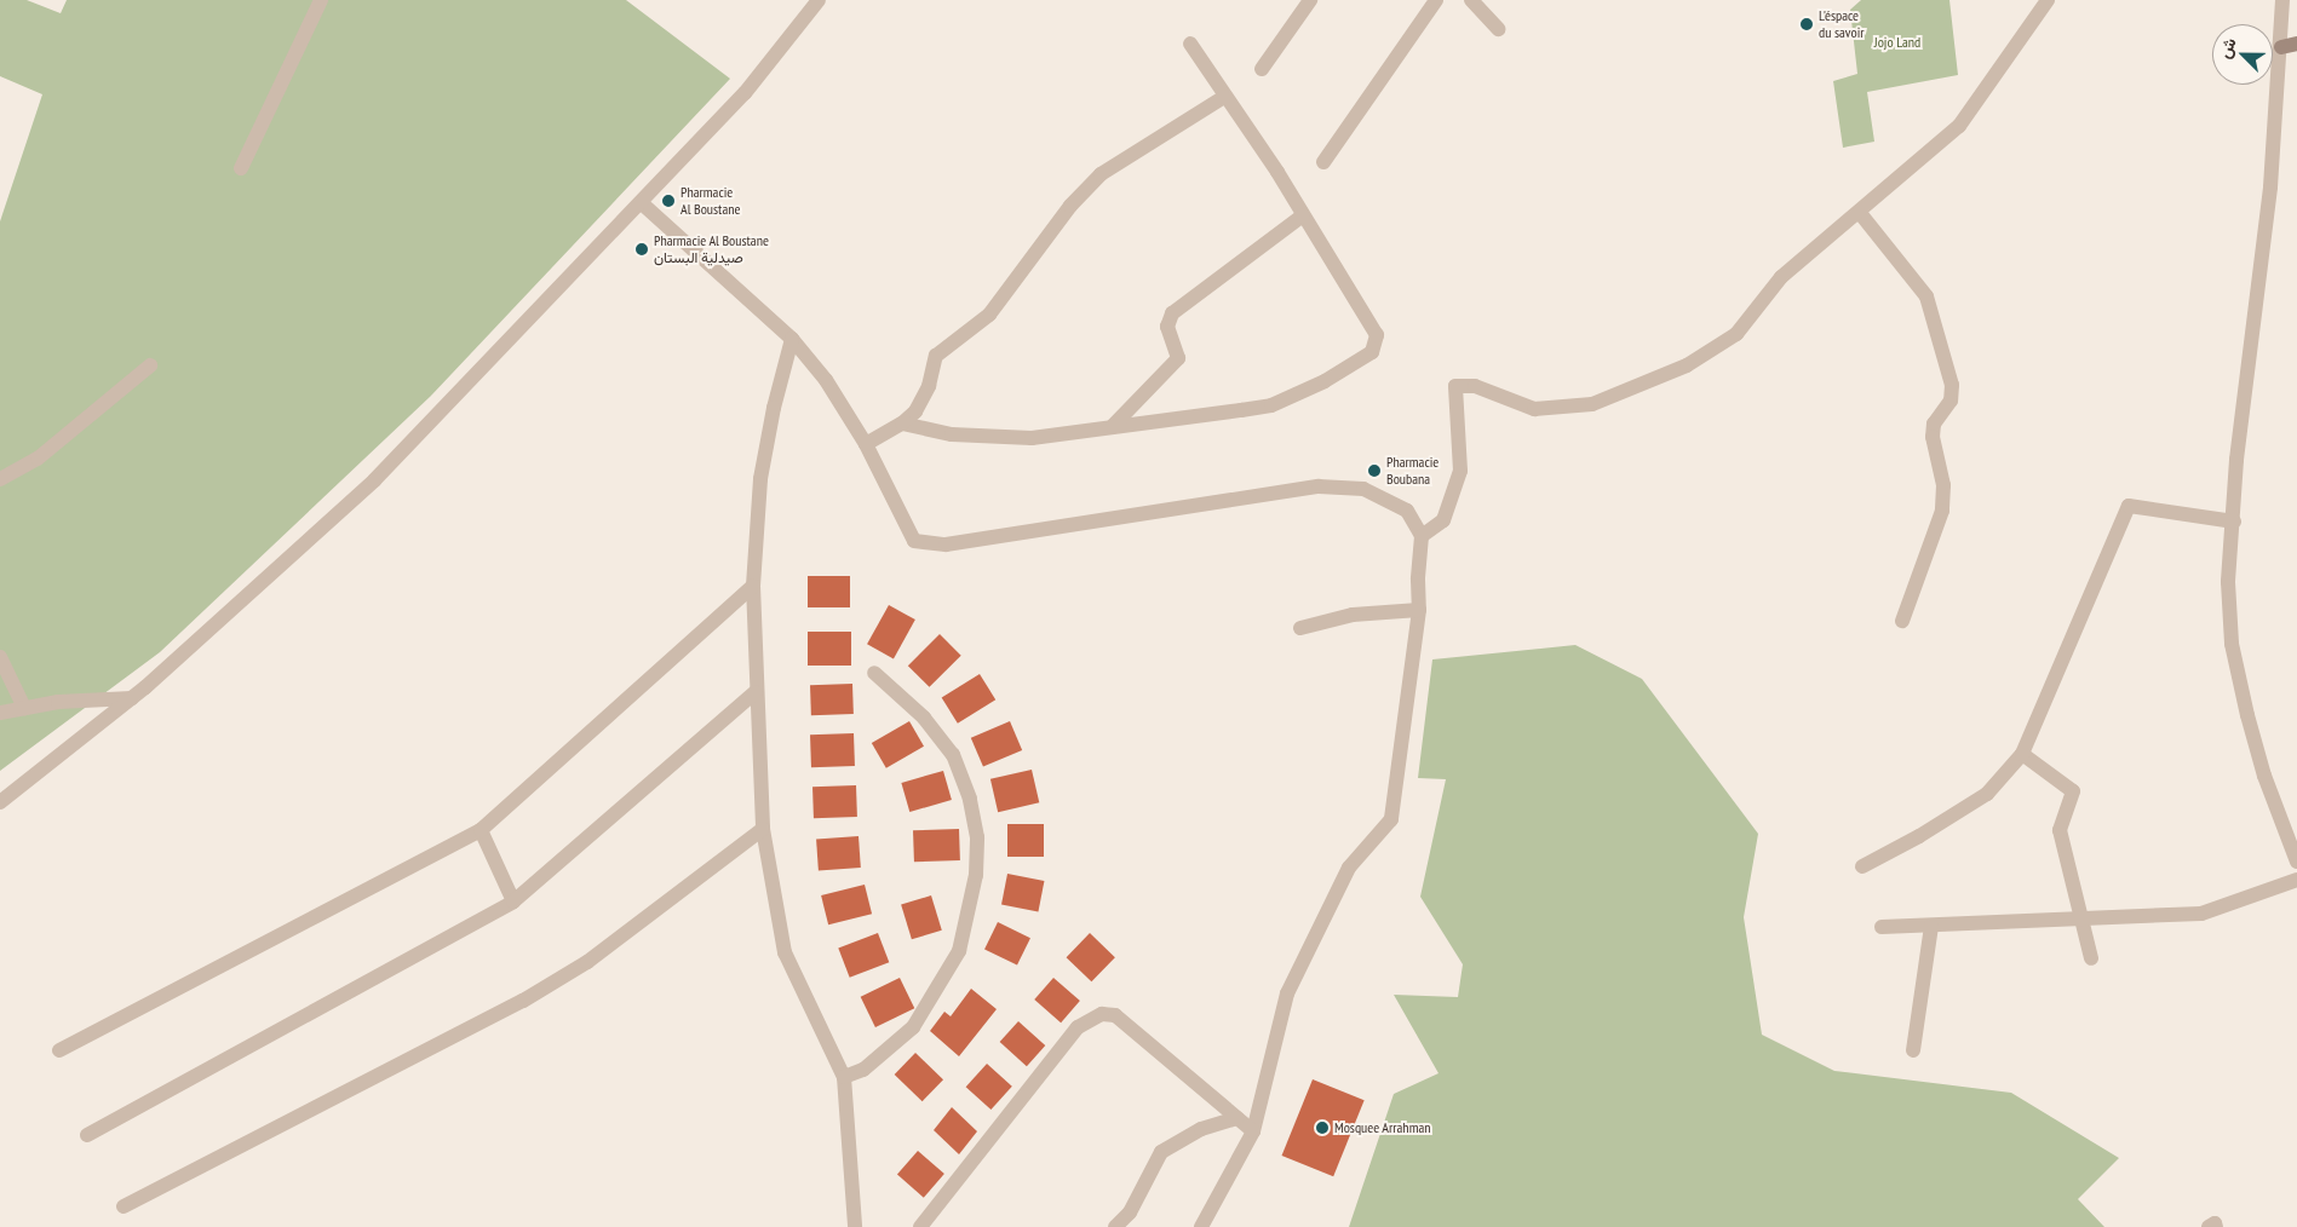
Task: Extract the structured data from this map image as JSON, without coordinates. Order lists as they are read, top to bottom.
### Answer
{
  "parks": ["Jojo Land"],
  "places": [
    "L'éspace du savoir",
    "Pharmacie Al Boustane",
    "Pharmacie Al Boustane صيدلية البستان",
    "Pharmacie Boubana",
    "Mosquee Arrahman"
  ],
  "north": "top left"
}
